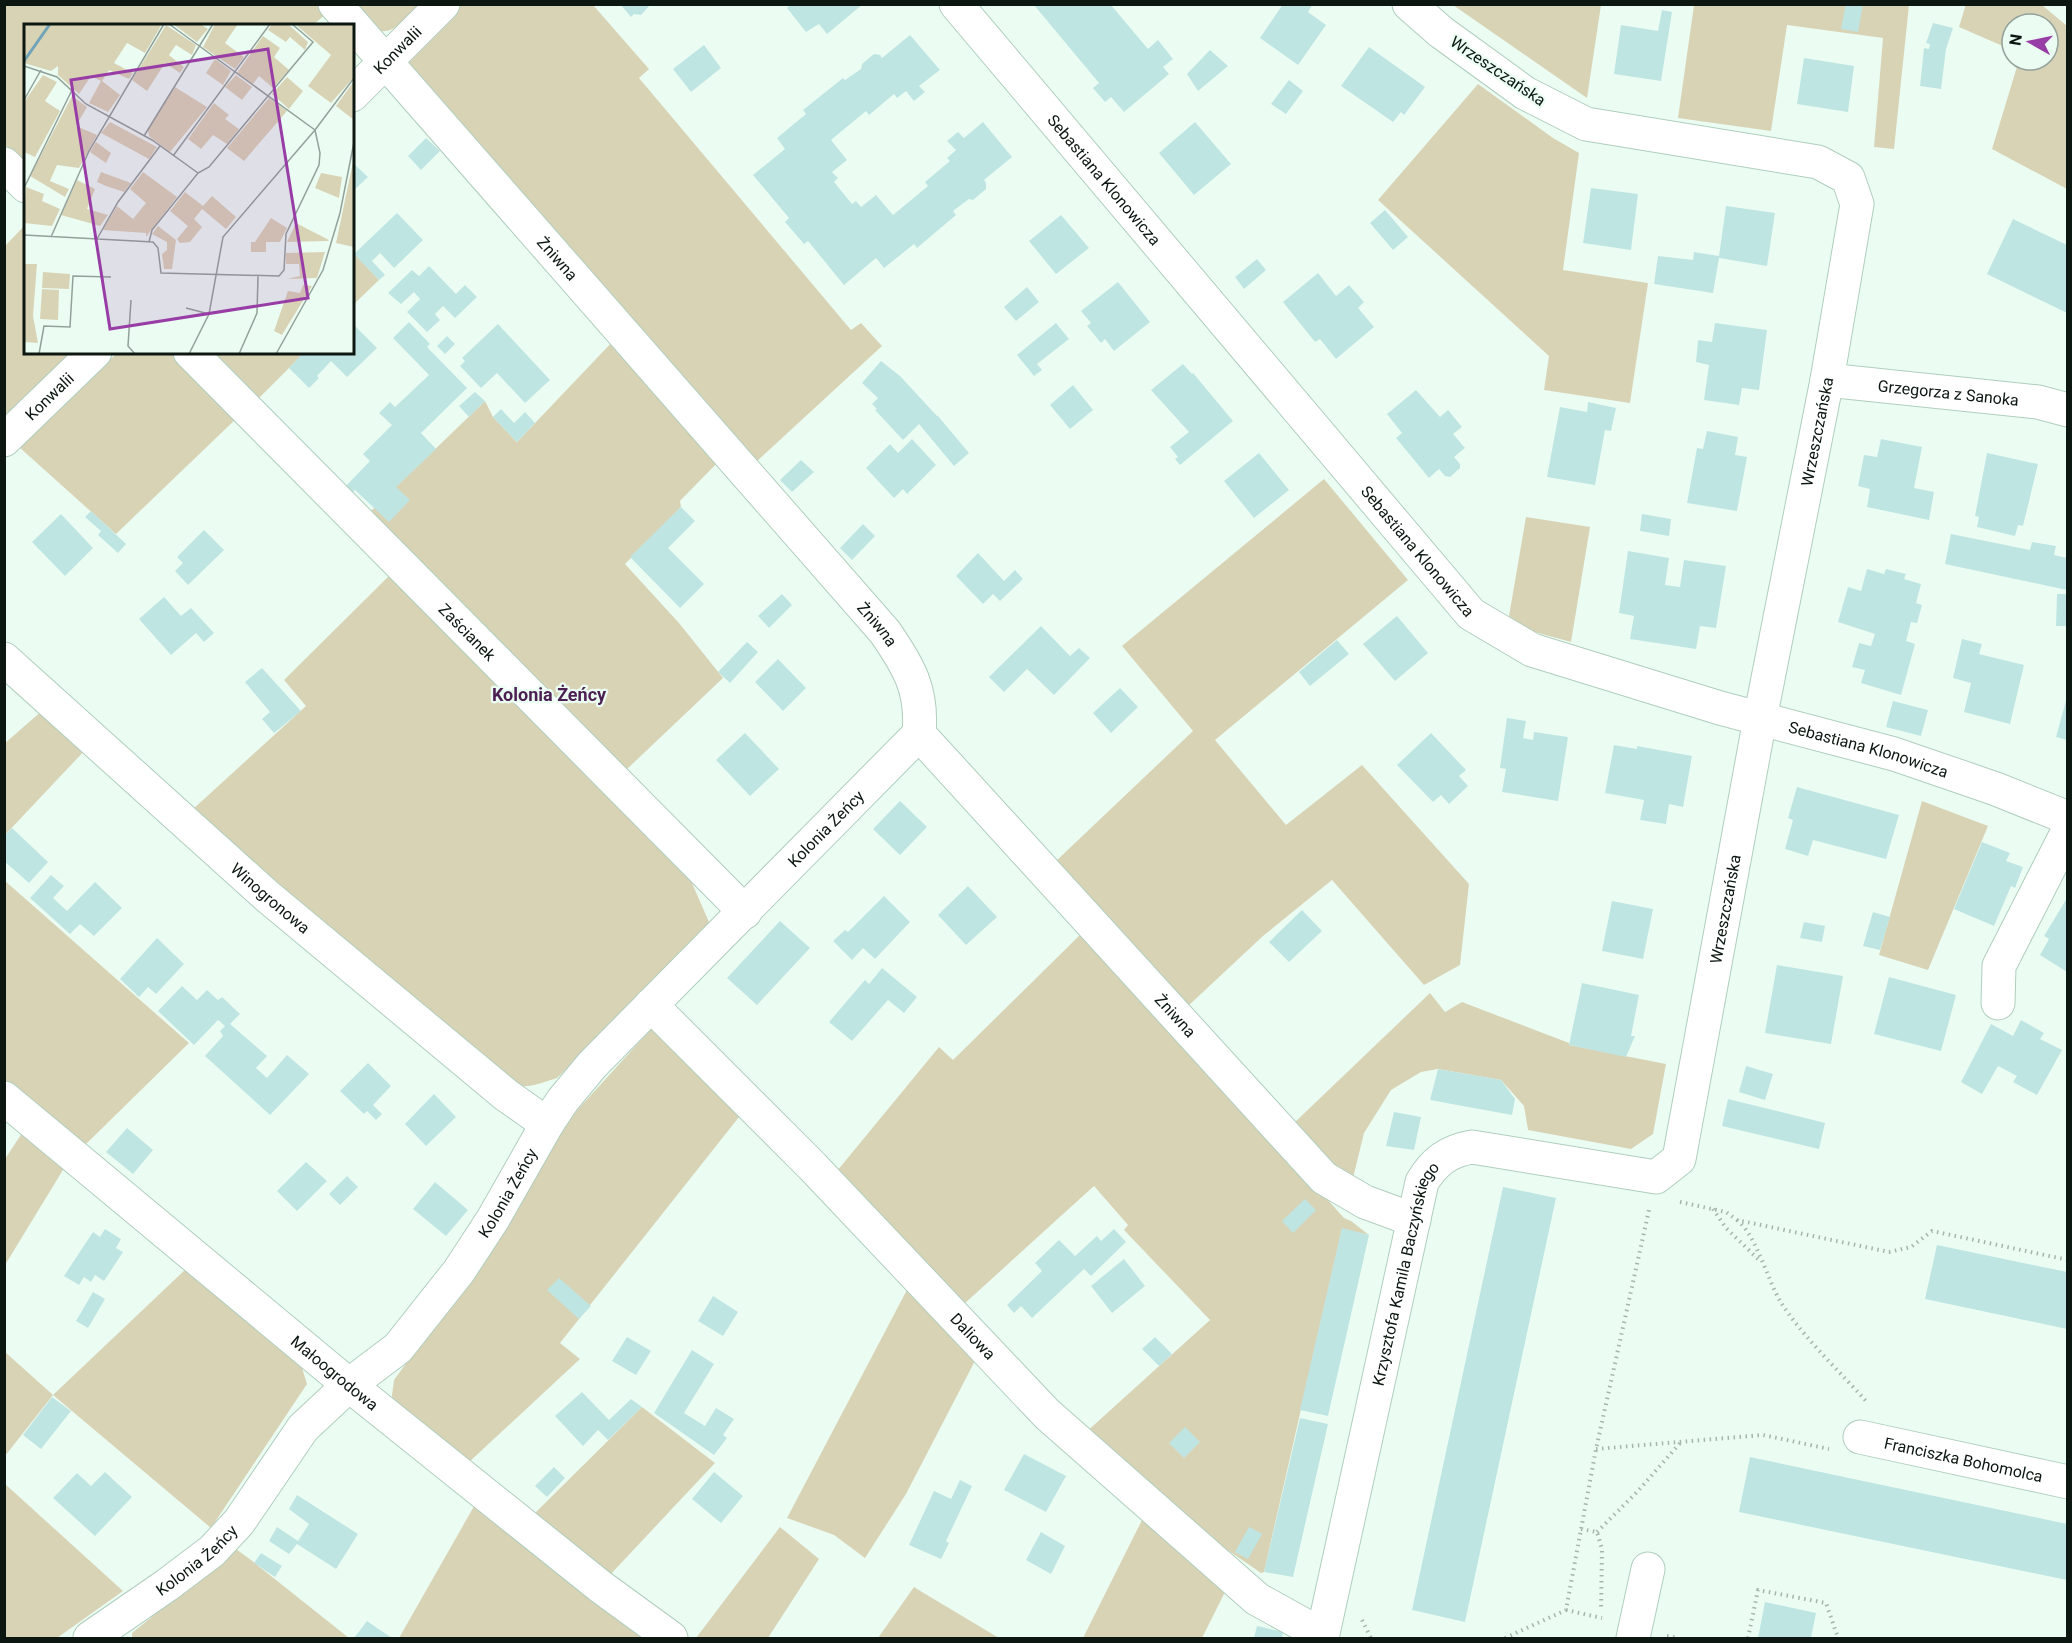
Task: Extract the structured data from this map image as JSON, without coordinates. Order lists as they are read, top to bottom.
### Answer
{
  "streets": {
    "street": [
      "Konwalii",
      "Wrzeszczańska",
      "Sebastiana Klonowicza",
      "Żniwna",
      "Grzegorza z Sanoka",
      "Zaścianek",
      "Kolonia Żeńcy",
      "Winogronowa",
      "Krzysztofa Kamila Baczyńskiego",
      "Daliowa",
      "Małoogrodowa",
      "Franciszka Bohomolca"
    ]
  },
  "crossings": [
    ["Konwalii", "Żniwna"],
    ["Wrzeszczańska", "Sebastiana Klonowicza"],
    ["Wrzeszczańska", "Grzegorza z Sanoka"],
    ["Wrzeszczańska", "Krzysztofa Kamila Baczyńskiego"],
    ["Żniwna", "Kolonia Żeńcy"],
    ["Żniwna", "Krzysztofa Kamila Baczyńskiego"],
    ["Zaścianek", "Kolonia Żeńcy"],
    ["Kolonia Żeńcy", "Winogronowa"],
    ["Kolonia Żeńcy", "Daliowa"],
    ["Kolonia Żeńcy", "Małoogrodowa"],
    ["Krzysztofa Kamila Baczyńskiego", "Daliowa"]
  ],
  "districts": ["Kolonia Żeńcy"],
  "north": "left"
}
